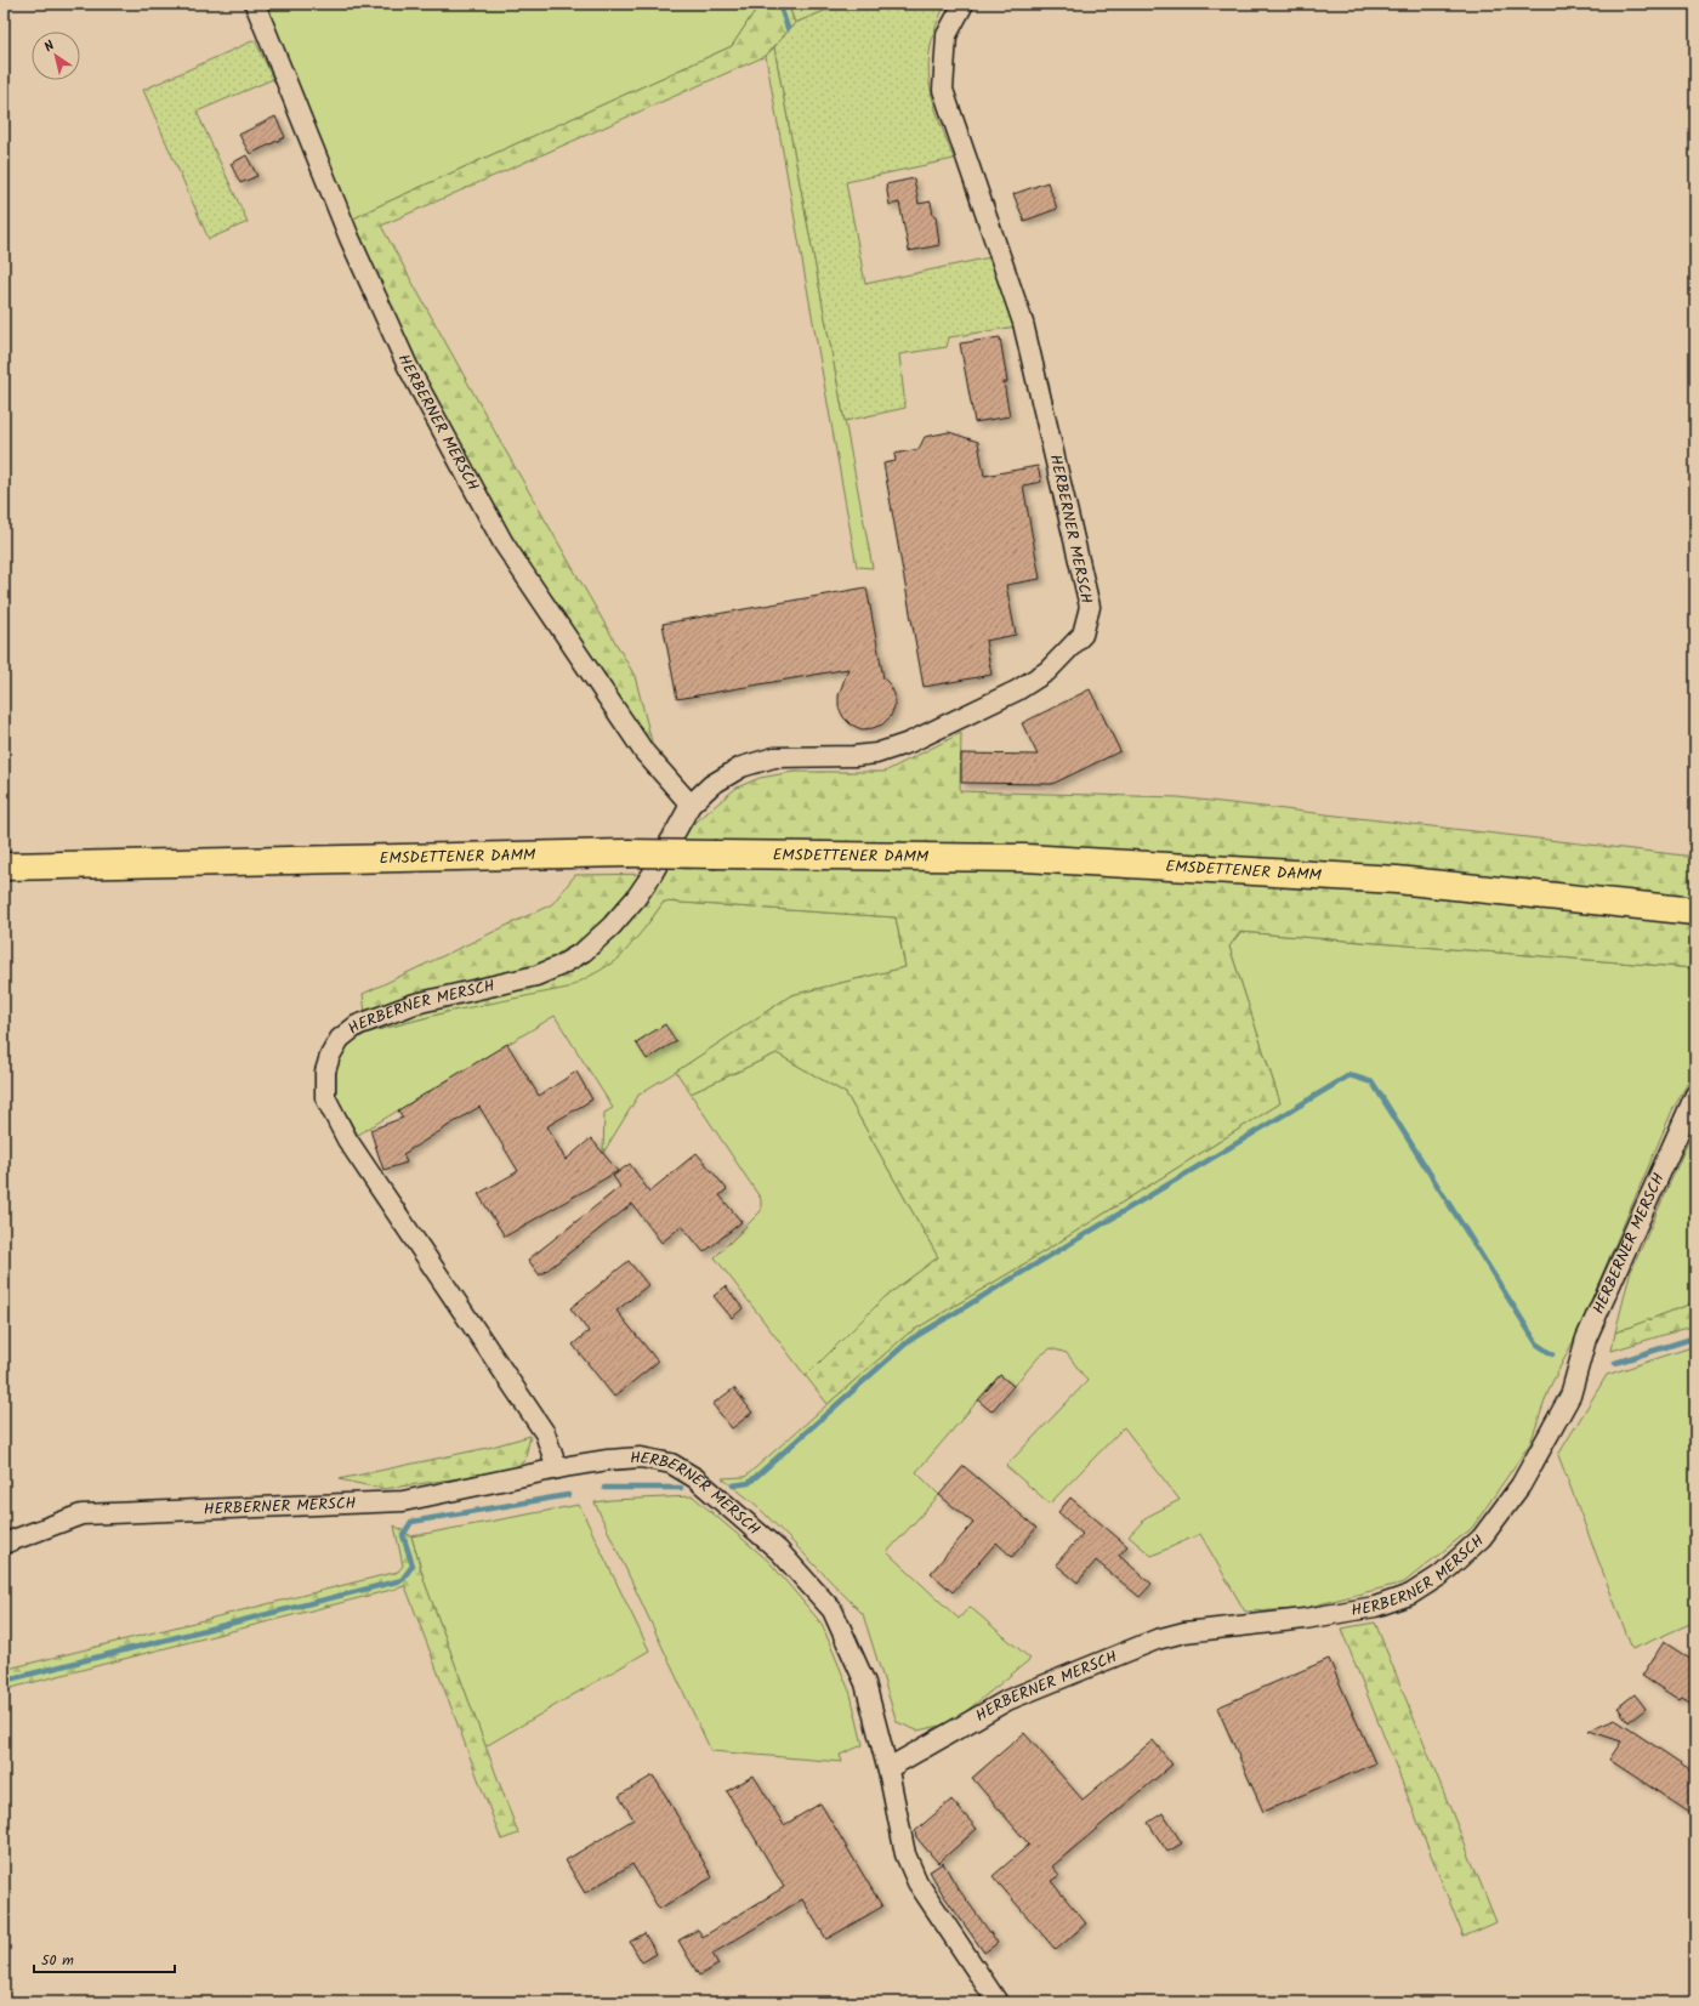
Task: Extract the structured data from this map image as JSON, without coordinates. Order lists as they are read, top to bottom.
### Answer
{
  "streets": {
    "main road": ["EMSDETTENER DAMM"],
    "street": ["HERBERNER MERSCH"]
  },
  "scale_bar": "50 m",
  "north": "top left"
}
